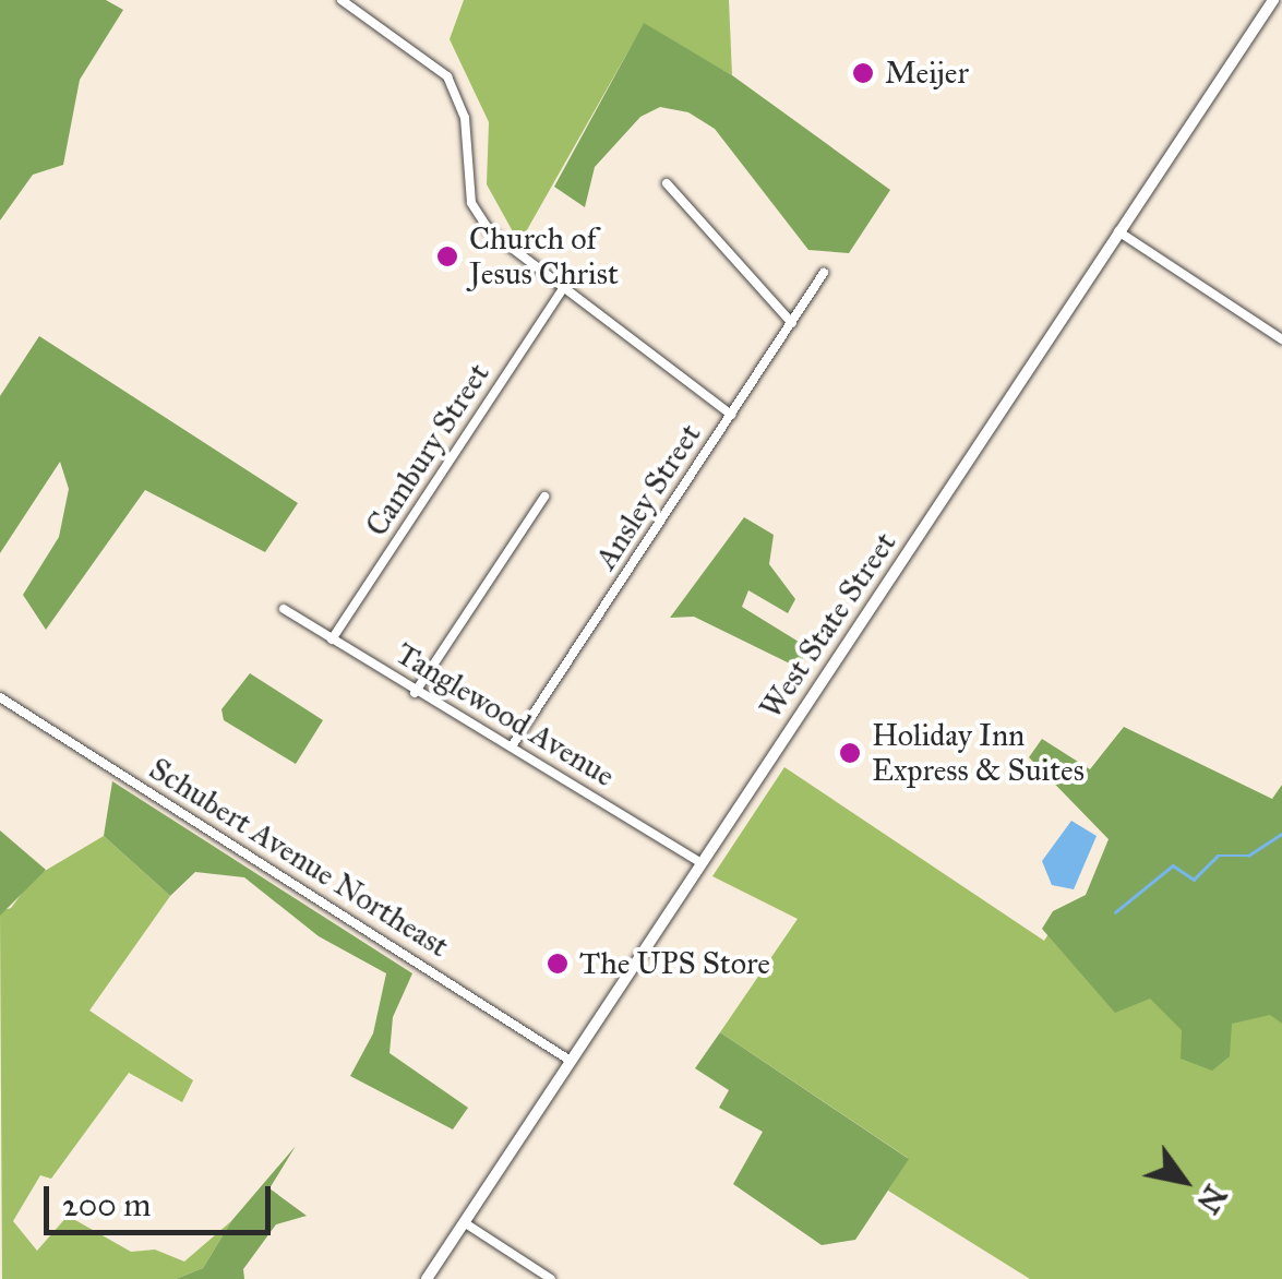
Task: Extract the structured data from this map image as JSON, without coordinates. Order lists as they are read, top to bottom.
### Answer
{
  "streets": {
    "highway": ["West State Street"],
    "street": [
      "Cambury Street",
      "Ansley Street",
      "Tanglewood Avenue",
      "Schubert Avenue Northeast"
    ]
  },
  "crossings": [
    ["Cambury Street", "Tanglewood Avenue"],
    ["Ansley Street", "Tanglewood Avenue"],
    ["West State Street", "Tanglewood Avenue"],
    ["West State Street", "Schubert Avenue Northeast"]
  ],
  "places": [
    "Meijer",
    "Church of Jesus Christ",
    "Holiday Inn Express & Suites",
    "The UPS Store"
  ],
  "scale_bar": "200 m",
  "north": "bottom right"
}
